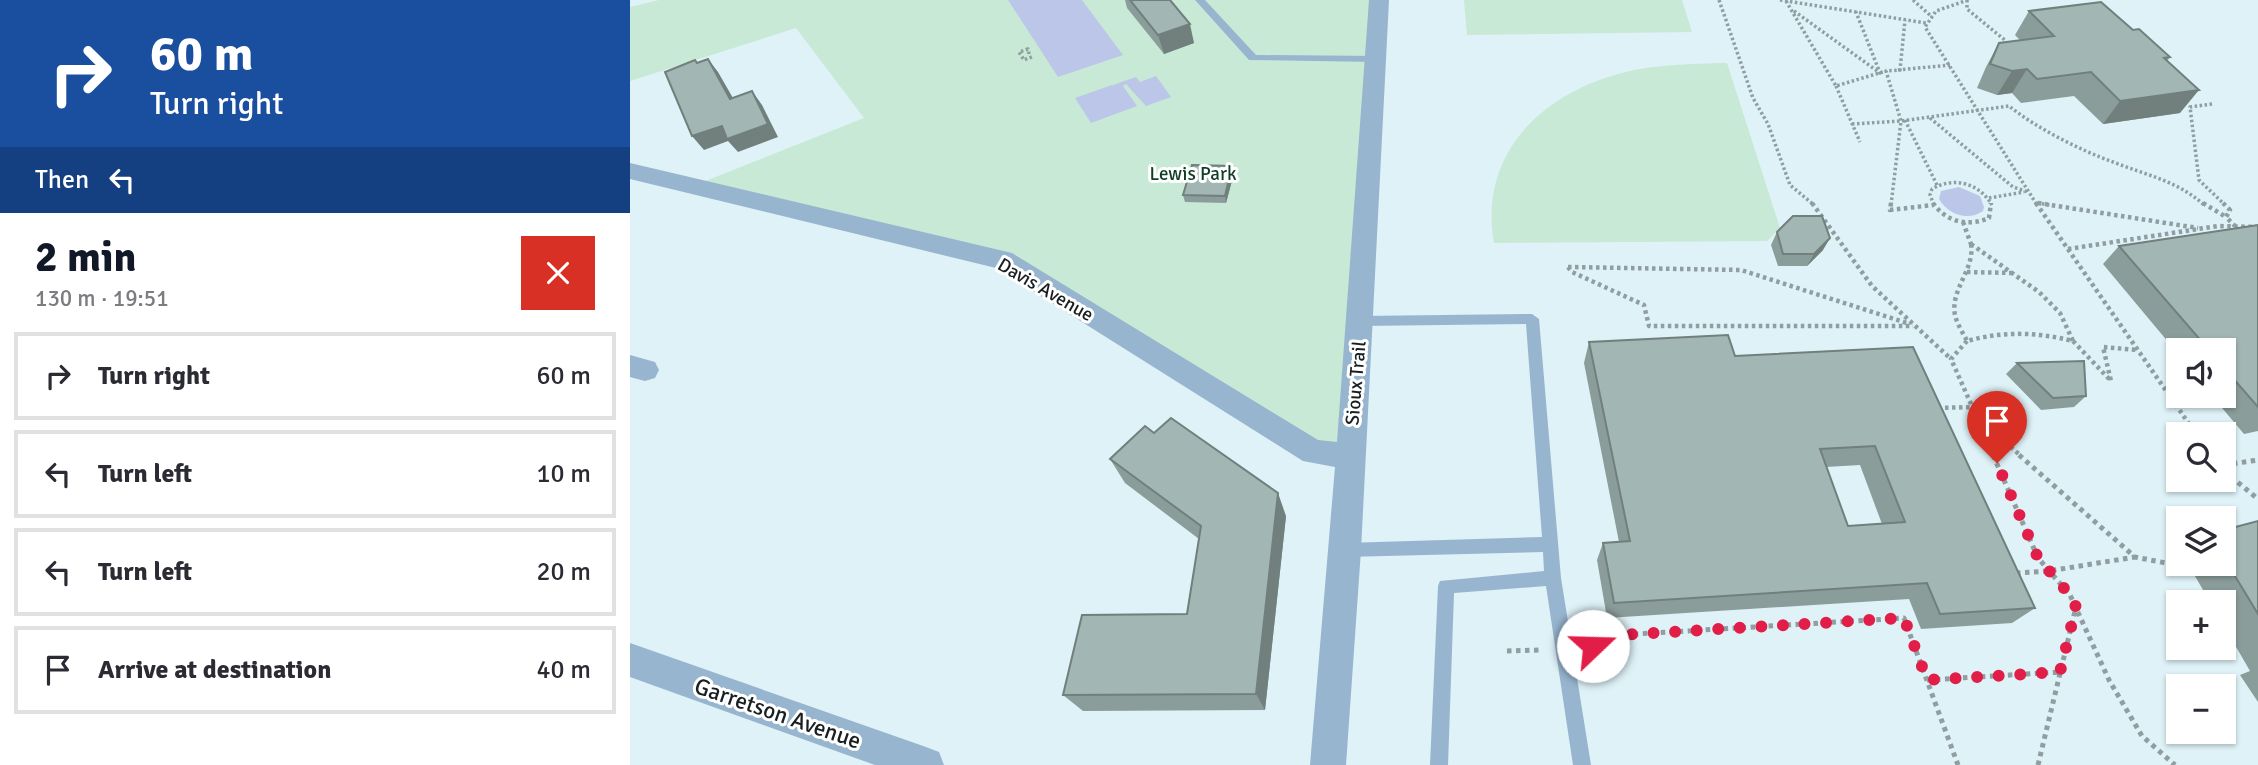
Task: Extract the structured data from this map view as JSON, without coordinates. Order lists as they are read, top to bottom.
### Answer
{
  "streets": {
    "street": ["Davis Avenue", "Sioux Trail", "Garretson Avenue"]
  },
  "crossings": [
    ["Davis Avenue", "Sioux Trail"]
  ],
  "parks": ["Lewis Park"],
  "page": {
    "turn": ["60 m", "Turn right"],
    "then": "Then",
    "heading": ["2 min", "130 m · 19:51"],
    "list": [
      {
        "name": "Turn right",
        "value": "60 m"
      },
      {
        "name": "Turn left",
        "value": "10 m"
      },
      {
        "name": "Turn left",
        "value": "20 m"
      },
      {
        "name": "Arrive at destination",
        "value": "40 m"
      }
    ],
    "map_buttons": ["+", "−"]
  }
}
